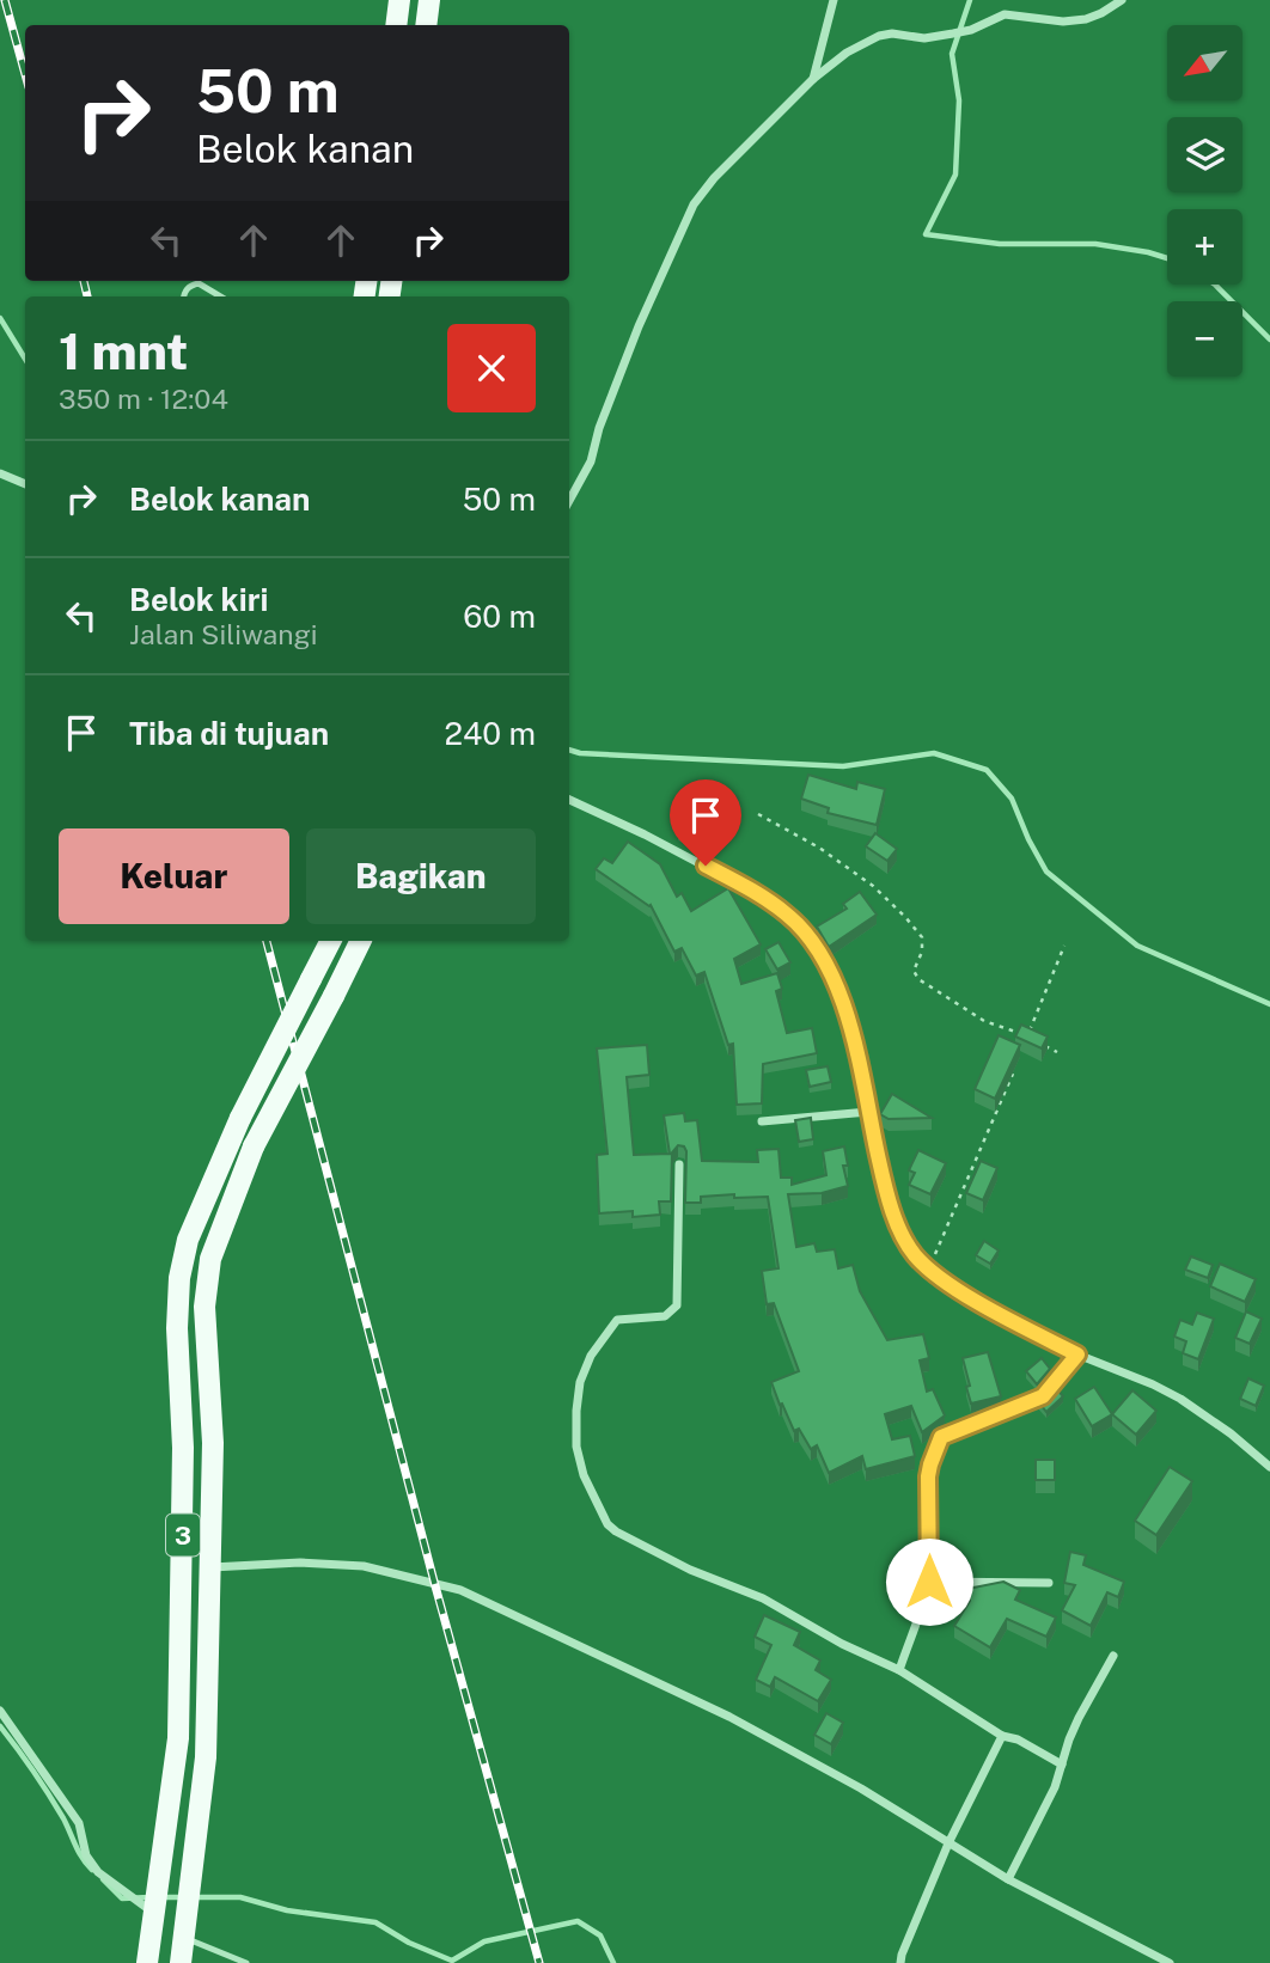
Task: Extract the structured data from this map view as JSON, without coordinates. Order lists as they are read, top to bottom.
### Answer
{
  "streets": {
    "main road": ["3"]
  },
  "north": "bottom left",
  "page": {
    "map_buttons": ["+", "−"],
    "turn": ["50 m", "Belok kanan"],
    "heading": ["1 mnt", "350 m · 12:04"],
    "list": [
      {
        "name": "Belok kanan",
        "value": "50 m"
      },
      {
        "name": "Belok kiri",
        "note": "Jalan Siliwangi",
        "value": "60 m"
      },
      {
        "name": "Tiba di tujuan",
        "value": "240 m"
      }
    ],
    "buttons": ["Keluar", "Bagikan"]
  }
}
